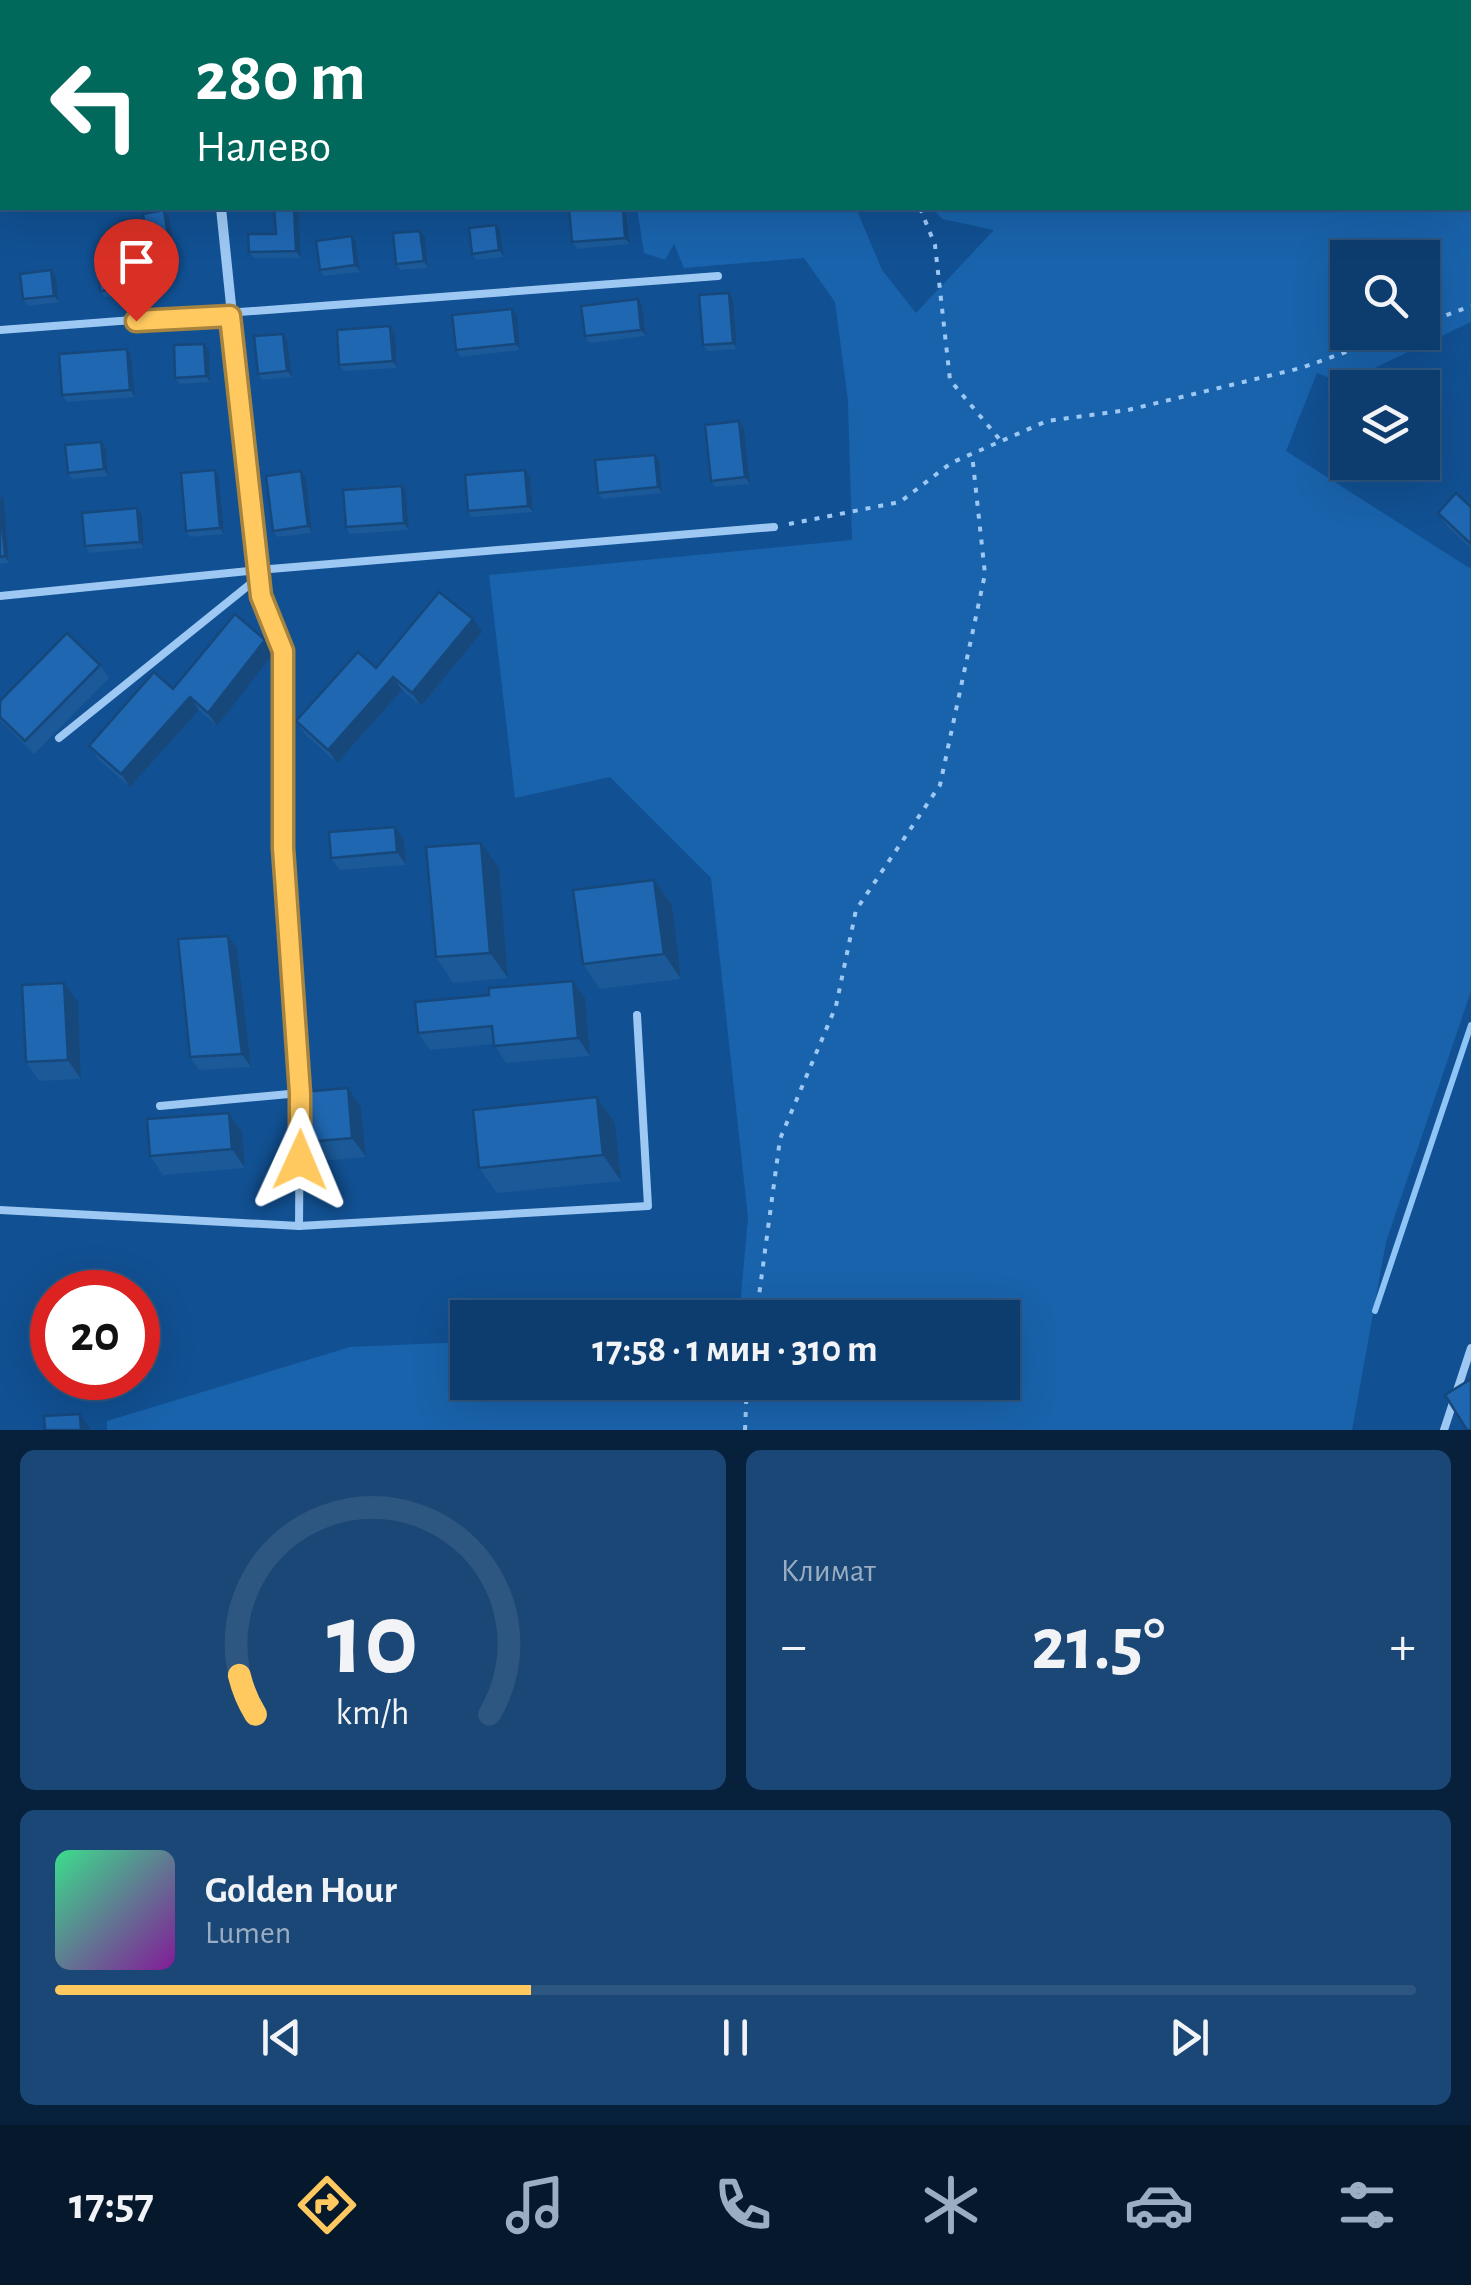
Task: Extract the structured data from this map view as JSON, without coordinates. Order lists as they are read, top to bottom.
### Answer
{
  "page": {
    "turn": ["280 m", "Налево"],
    "limit": "20",
    "trip": "17:58 · 1 мин · 310 m",
    "tile": "Климат",
    "heat": ["−", "21.5°", "+"],
    "song": ["Golden Hour", "Lumen"],
    "tabs": "17:57",
    "gauge": ["10", "km/h"]
  }
}
